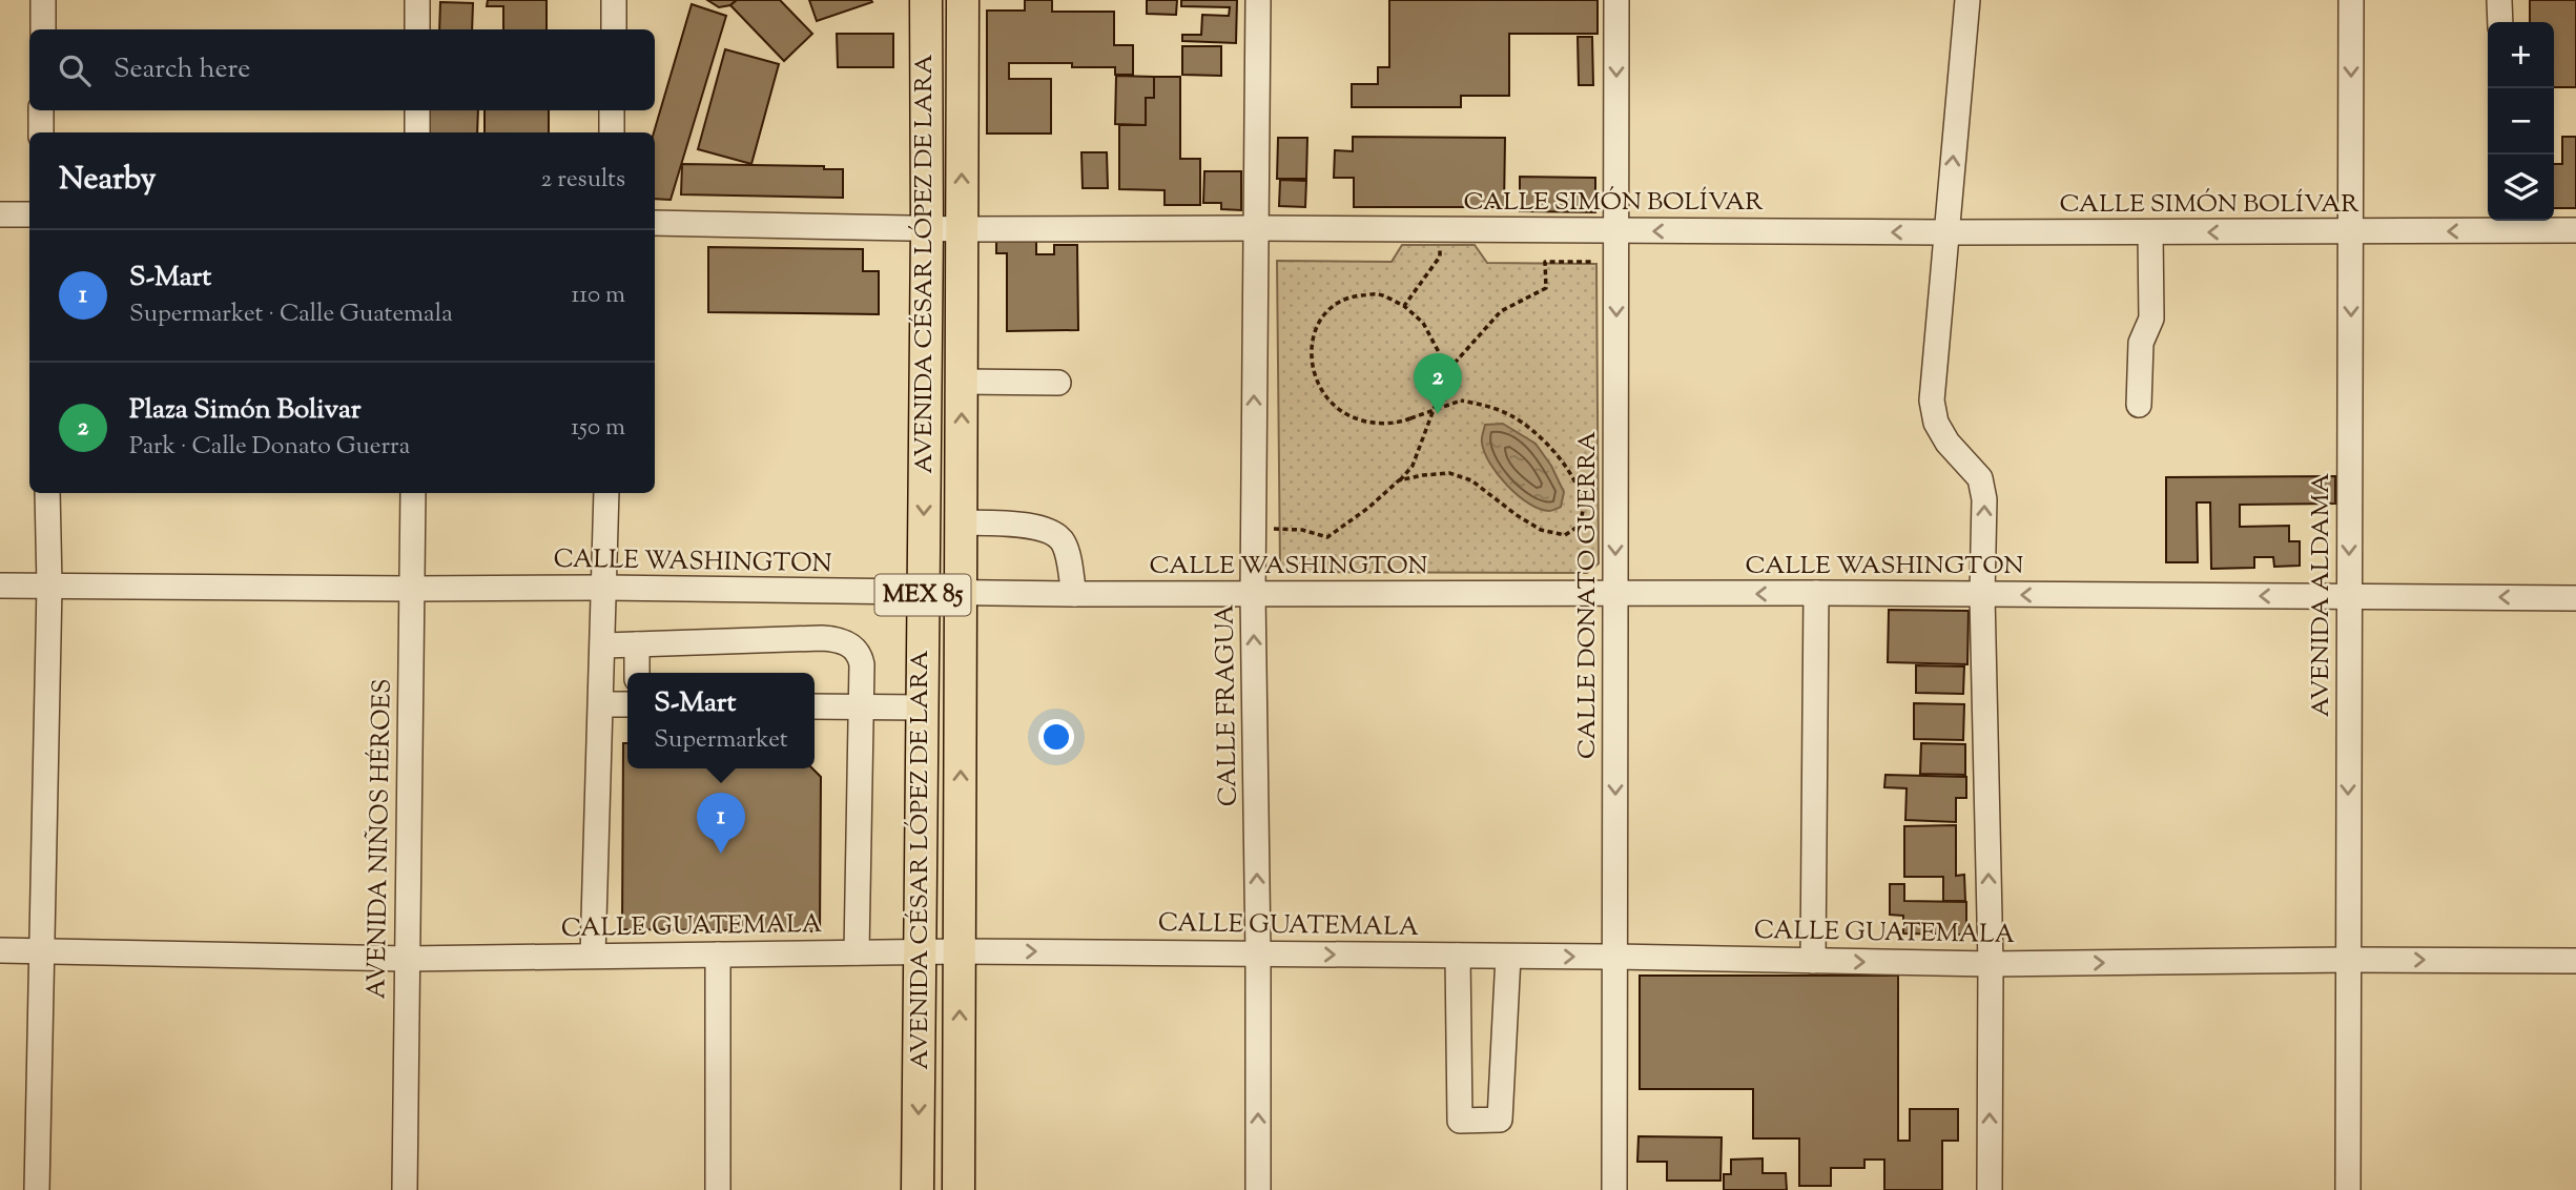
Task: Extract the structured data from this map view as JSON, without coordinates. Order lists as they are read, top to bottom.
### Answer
{
  "streets": {
    "main road": ["AVENIDA CÉSAR LÓPEZ DE LARA", "MEX 85"],
    "street": [
      "CALLE SIMÓN BOLÍVAR",
      "CALLE WASHINGTON",
      "CALLE DONATO GUERRA",
      "AVENIDA ALDAMA",
      "CALLE FRAGUA",
      "AVENIDA NIÑOS HÉROES",
      "CALLE GUATEMALA"
    ]
  },
  "crossings": [
    ["CALLE SIMÓN BOLÍVAR", "AVENIDA CÉSAR LÓPEZ DE LARA"],
    ["CALLE SIMÓN BOLÍVAR", "CALLE DONATO GUERRA"],
    ["CALLE SIMÓN BOLÍVAR", "AVENIDA ALDAMA"],
    ["CALLE SIMÓN BOLÍVAR", "CALLE FRAGUA"],
    ["AVENIDA CÉSAR LÓPEZ DE LARA", "CALLE WASHINGTON"],
    ["AVENIDA CÉSAR LÓPEZ DE LARA", "CALLE GUATEMALA"],
    ["CALLE WASHINGTON", "CALLE DONATO GUERRA"],
    ["CALLE WASHINGTON", "AVENIDA ALDAMA"],
    ["CALLE WASHINGTON", "CALLE FRAGUA"],
    ["CALLE WASHINGTON", "AVENIDA NIÑOS HÉROES"],
    ["CALLE DONATO GUERRA", "CALLE GUATEMALA"],
    ["AVENIDA ALDAMA", "CALLE GUATEMALA"],
    ["CALLE FRAGUA", "CALLE GUATEMALA"],
    ["AVENIDA NIÑOS HÉROES", "CALLE GUATEMALA"]
  ],
  "one_way": [
    "CALLE SIMÓN BOLÍVAR",
    "AVENIDA ALDAMA",
    "CALLE FRAGUA",
    "CALLE GUATEMALA"
  ],
  "page": {
    "map_buttons": ["+", "−"],
    "search": "Search here",
    "heading": ["Nearby", "2 results"],
    "list": [
      {
        "mark": "1",
        "name": "S-Mart",
        "note": "Supermarket · Calle Guatemala",
        "value": "110 m"
      },
      {
        "mark": "2",
        "name": "Plaza Simón Bolivar",
        "note": "Park · Calle Donato Guerra",
        "value": "150 m"
      }
    ],
    "pins": ["2", "1"],
    "popup": ["S-Mart", "Supermarket"]
  }
}
